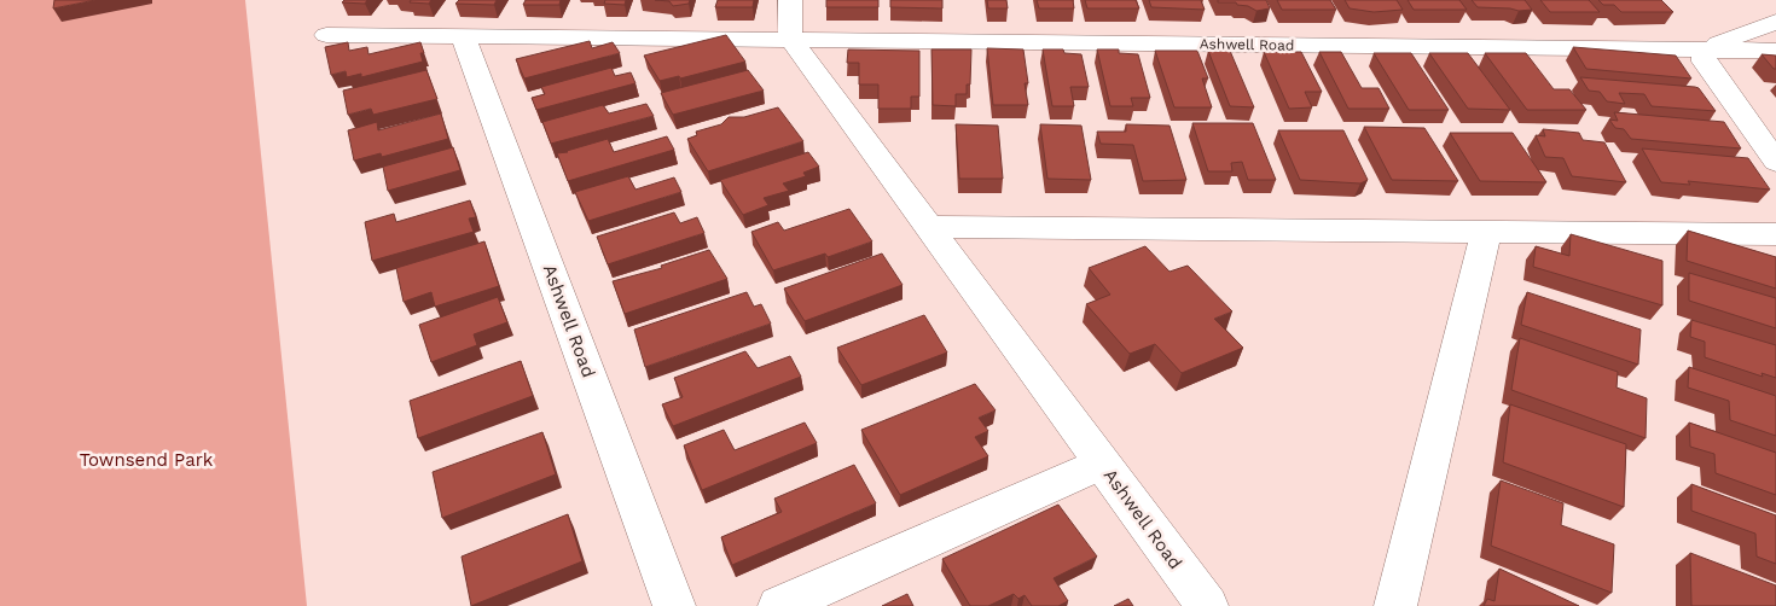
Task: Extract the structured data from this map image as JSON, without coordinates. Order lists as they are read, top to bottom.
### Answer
{
  "streets": {
    "street": ["Ashwell Road"]
  },
  "parks": ["Townsend Park"]
}
